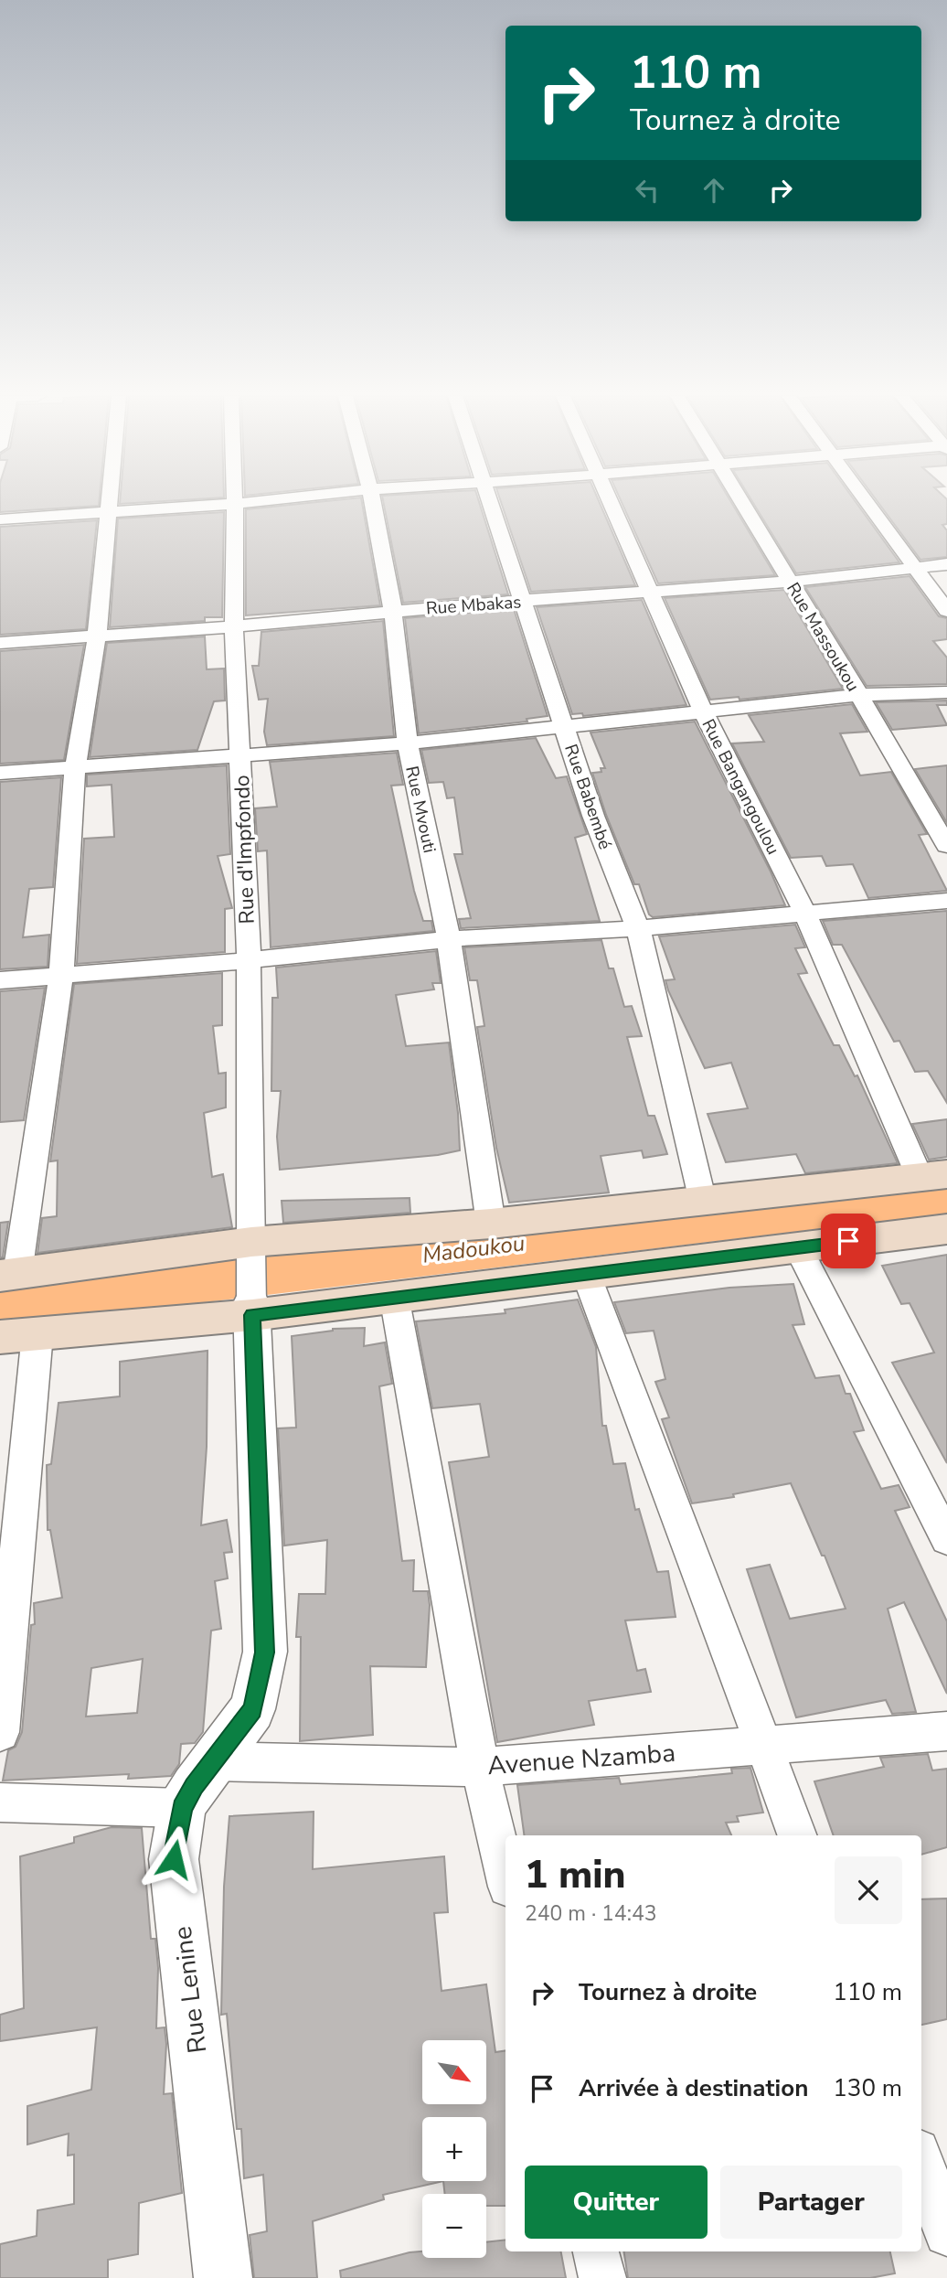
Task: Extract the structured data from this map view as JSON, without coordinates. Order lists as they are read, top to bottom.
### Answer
{
  "streets": {
    "street": [
      "Rue Mbakas",
      "Rue Massoukou",
      "Rue Bangangoulou",
      "Rue Babembé",
      "Rue Mvouti",
      "Rue d'Impfondo",
      "Avenue Nzamba",
      "Rue Lenine"
    ]
  },
  "crossings": [
    ["Rue Mbakas", "Rue Massoukou"],
    ["Rue Mbakas", "Rue Bangangoulou"],
    ["Rue Mbakas", "Rue Babembé"],
    ["Rue Mbakas", "Rue Mvouti"],
    ["Rue Mbakas", "Rue d'Impfondo"],
    ["Rue d'Impfondo", "Rue Lenine"],
    ["Avenue Nzamba", "Rue Lenine"]
  ],
  "water": ["Madoukou"],
  "north": "bottom right",
  "page": {
    "turn": ["110 m", "Tournez à droite"],
    "heading": ["1 min", "240 m · 14:43"],
    "list": [
      {
        "name": "Tournez à droite",
        "value": "110 m"
      },
      {
        "name": "Arrivée à destination",
        "value": "130 m"
      }
    ],
    "map_buttons": ["+", "−"],
    "buttons": ["Quitter", "Partager"]
  }
}
